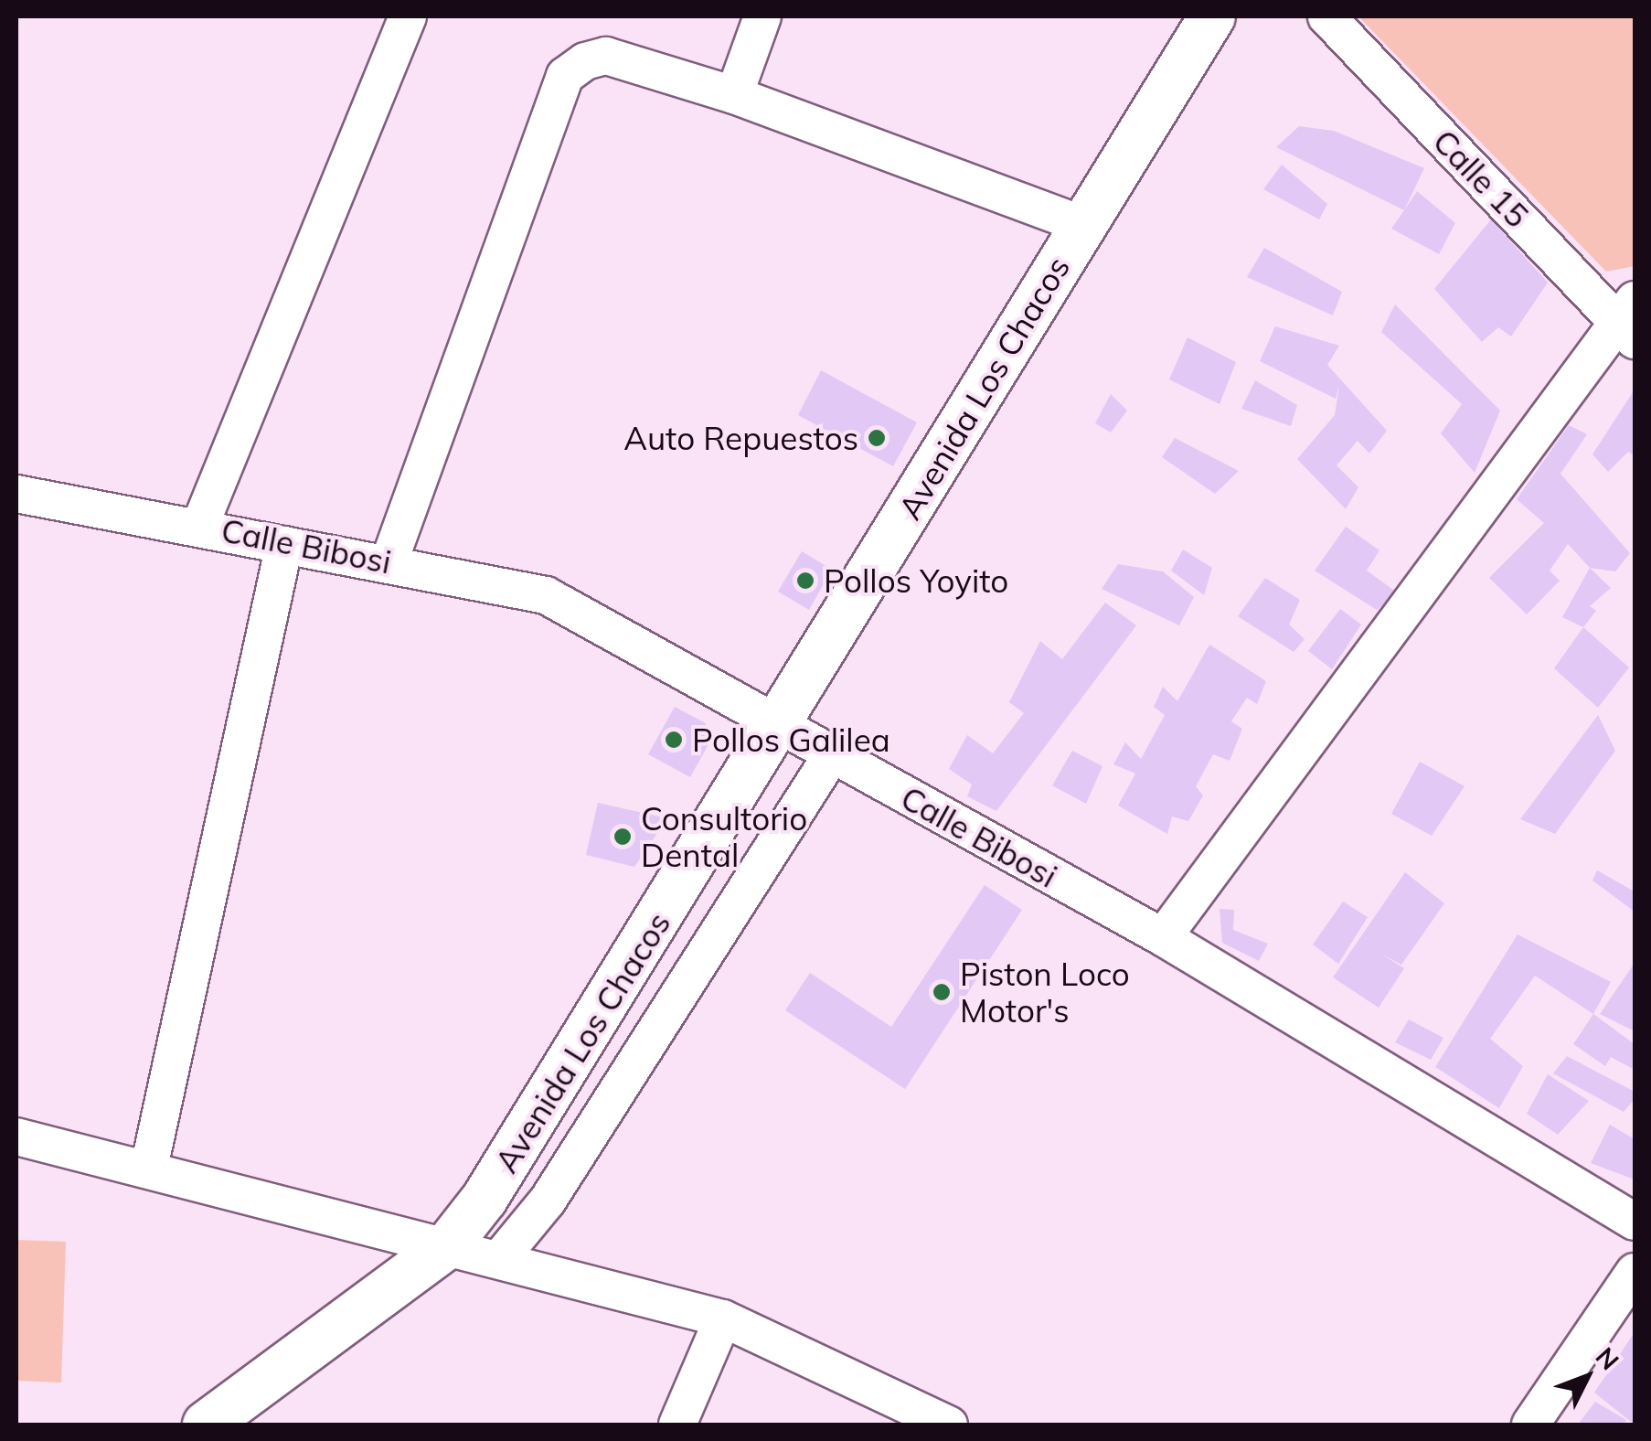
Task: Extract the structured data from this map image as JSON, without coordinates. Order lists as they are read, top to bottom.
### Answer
{
  "streets": {
    "street": ["Calle 15", "Avenida Los Chacos", "Calle Bibosi"]
  },
  "crossings": [
    ["Avenida Los Chacos", "Calle Bibosi"]
  ],
  "places": [
    "Auto Repuestos",
    "Pollos Yoyito",
    "Pollos Galilea",
    "Consultorio Dental",
    "Piston Loco Motor's"
  ],
  "north": "top right"
}
